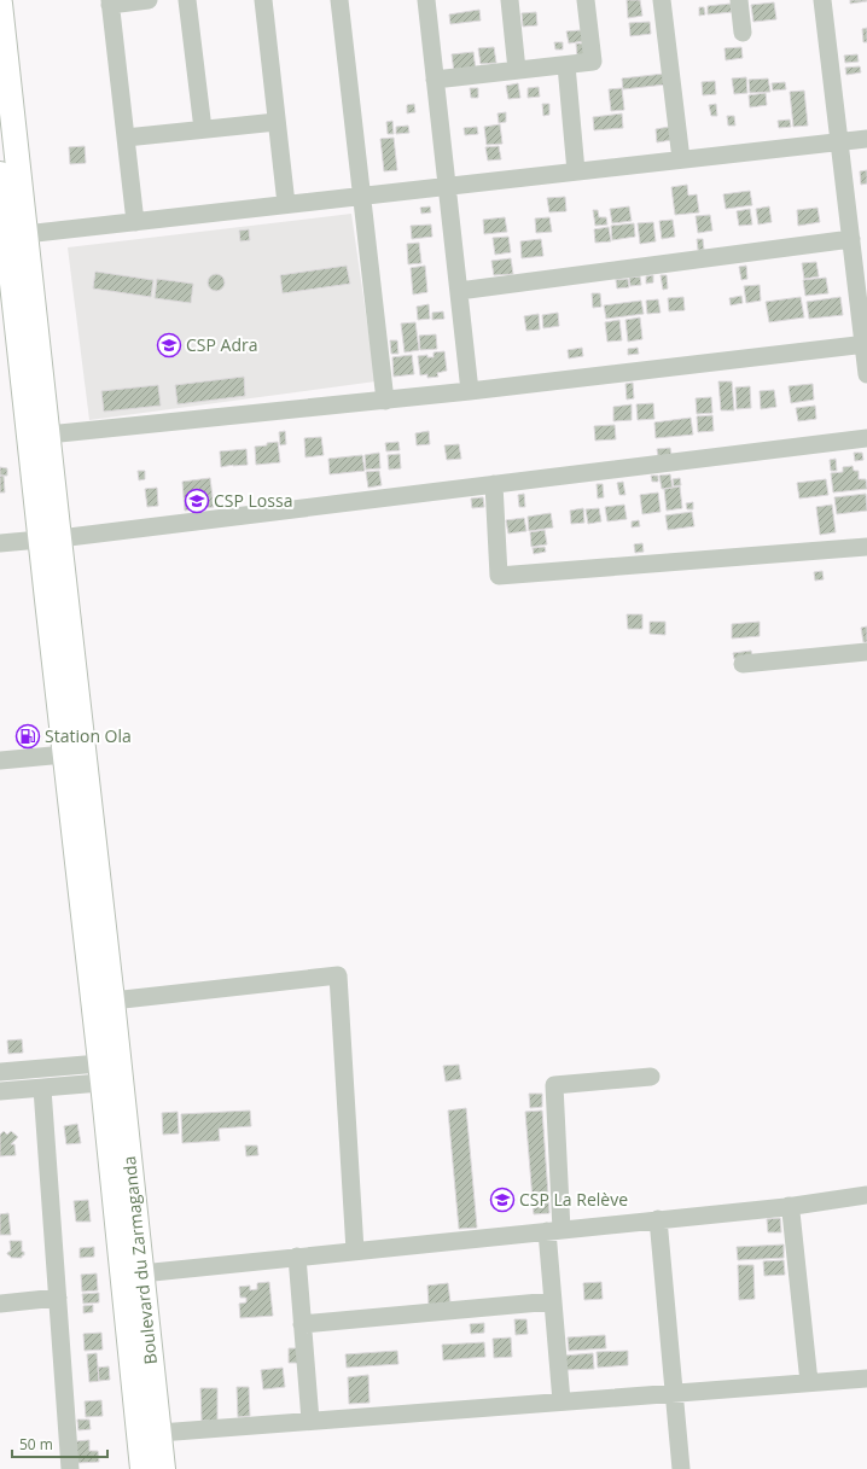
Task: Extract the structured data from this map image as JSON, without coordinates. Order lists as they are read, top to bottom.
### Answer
{
  "streets": {
    "main road": ["Boulevard du Zarmaganda"]
  },
  "places": {
    "school or university": ["CSP Adra", "CSP Lossa", "CSP La Relève"],
    "fuel station": ["Station Ola"]
  },
  "scale_bar": "50 m"
}
